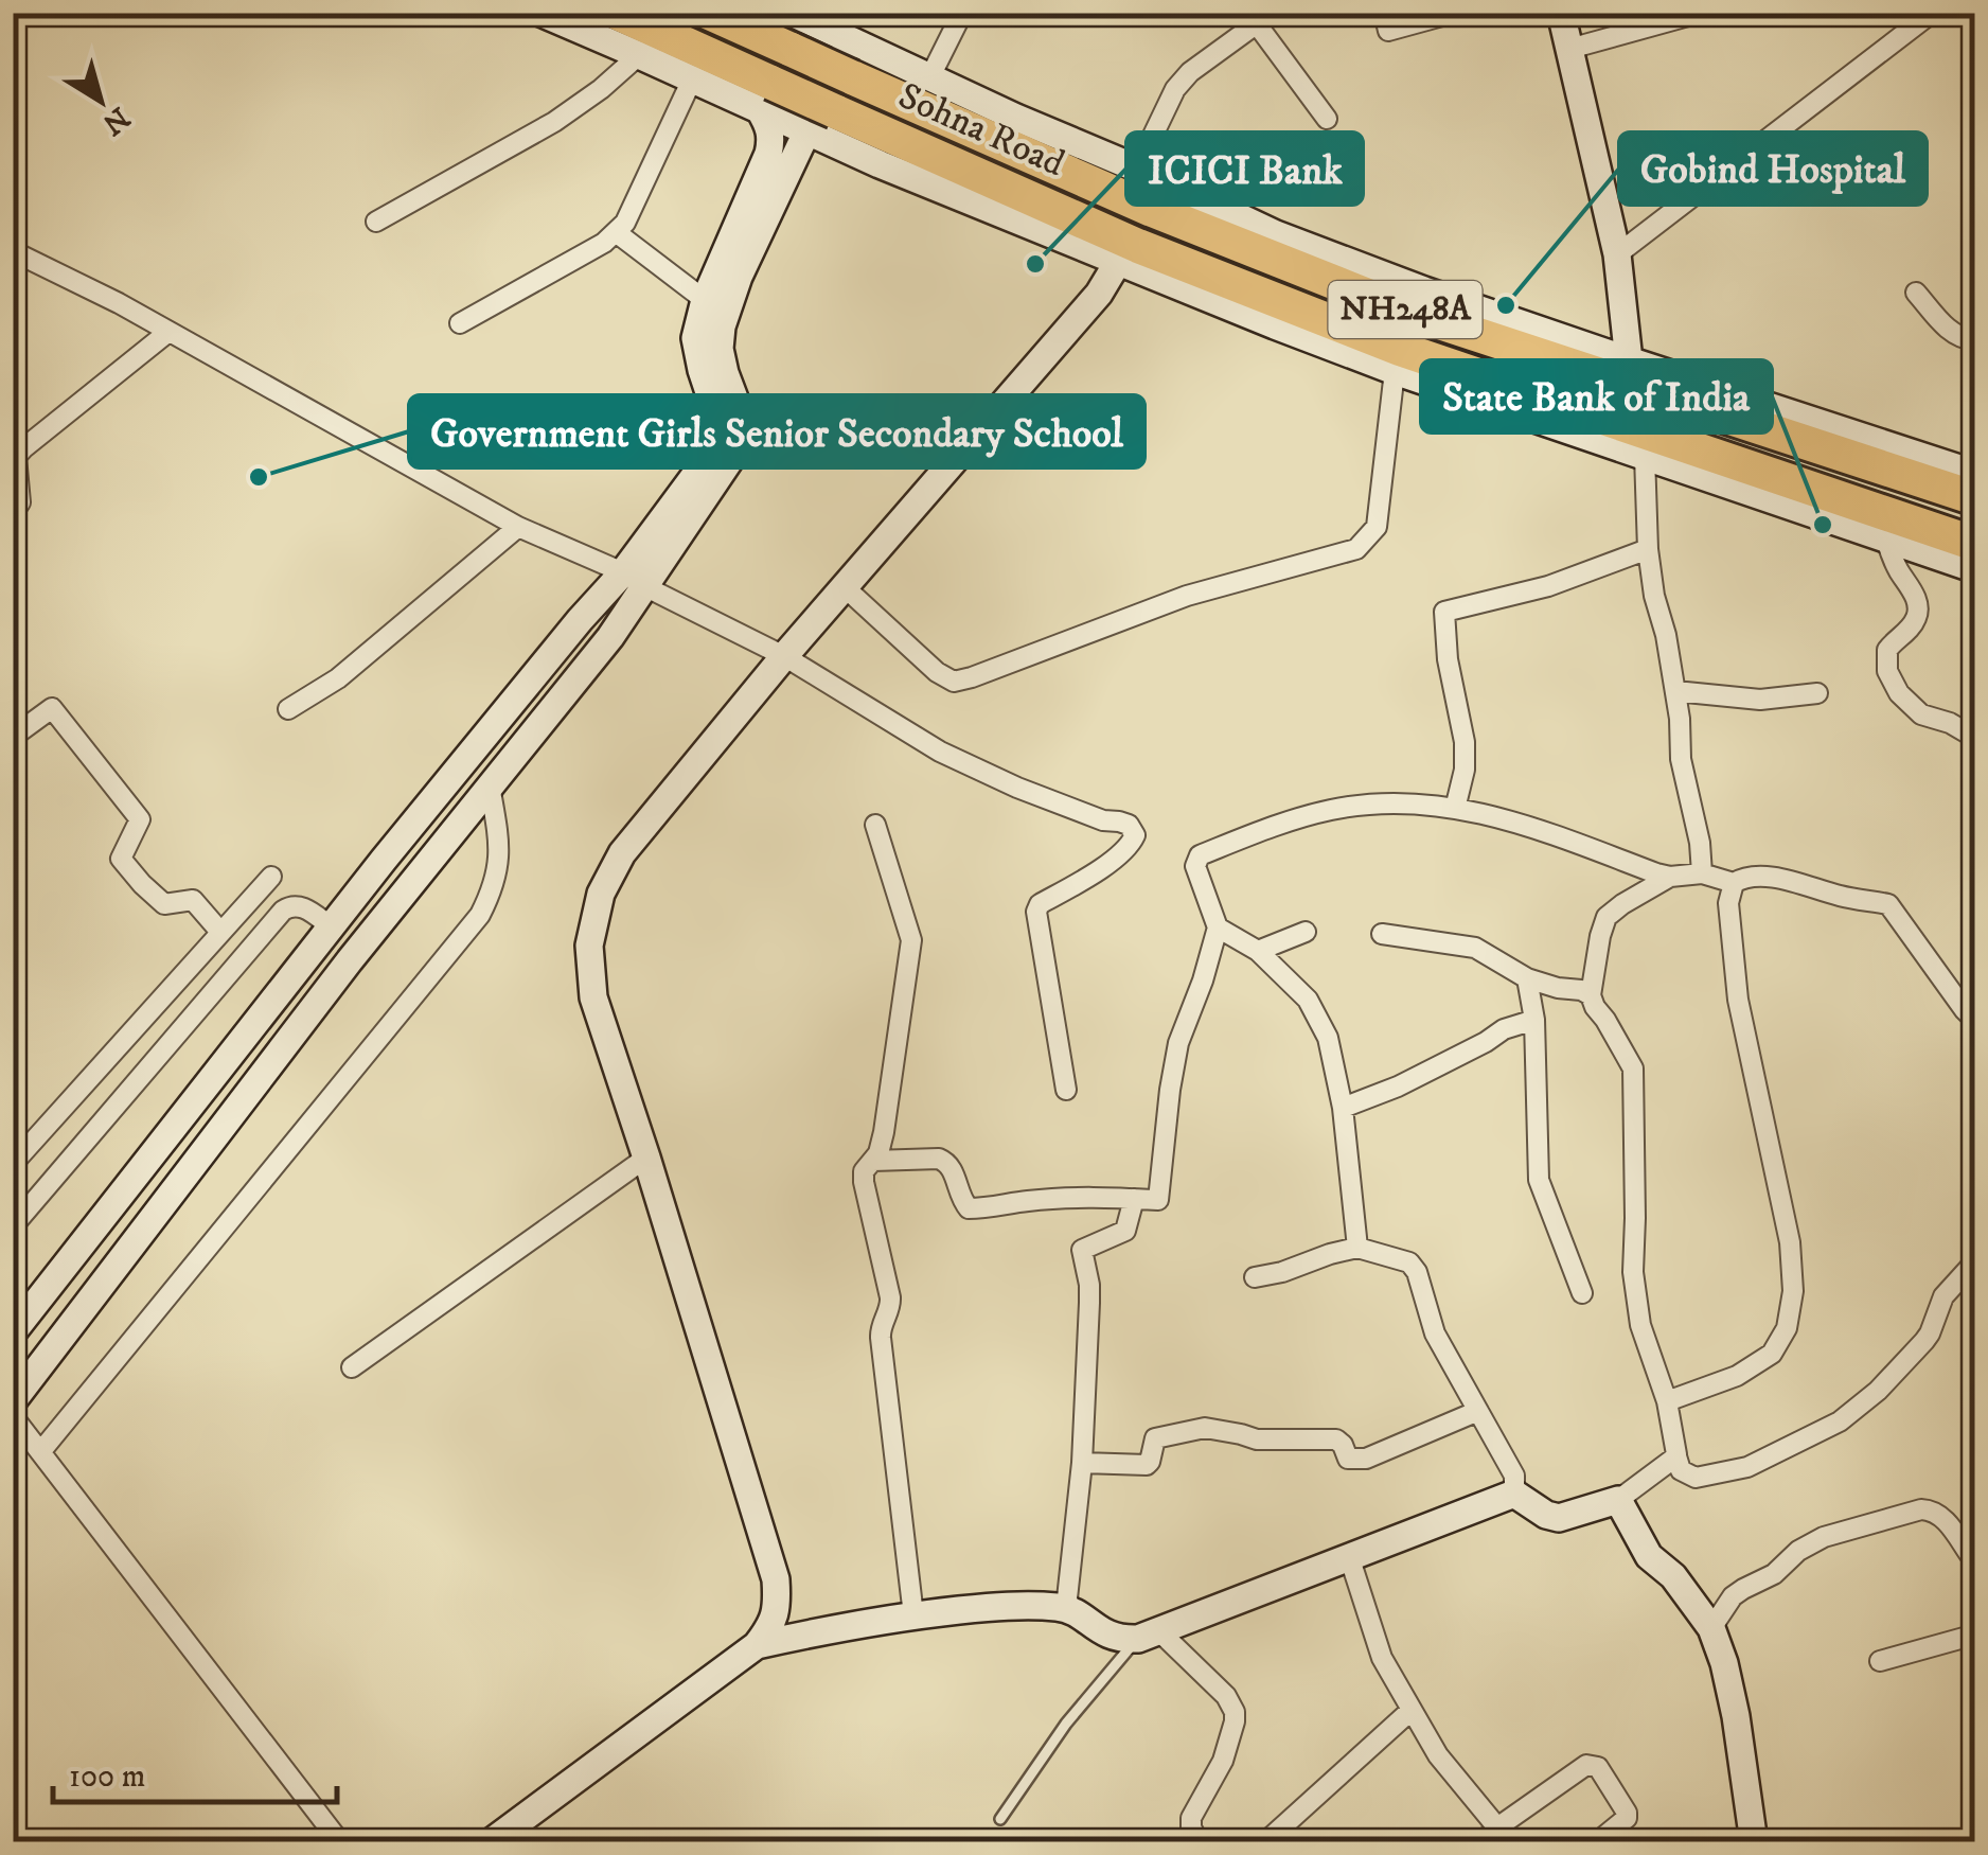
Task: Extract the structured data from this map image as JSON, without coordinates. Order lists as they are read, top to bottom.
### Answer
{
  "streets": {
    "highway": ["Sohna Road", "NH248A"]
  },
  "places": [
    "ICICI Bank",
    "Gobind Hospital",
    "Government Girls Senior Secondary School",
    "State Bank of India"
  ],
  "scale_bar": "100 m",
  "north": "bottom right"
}
